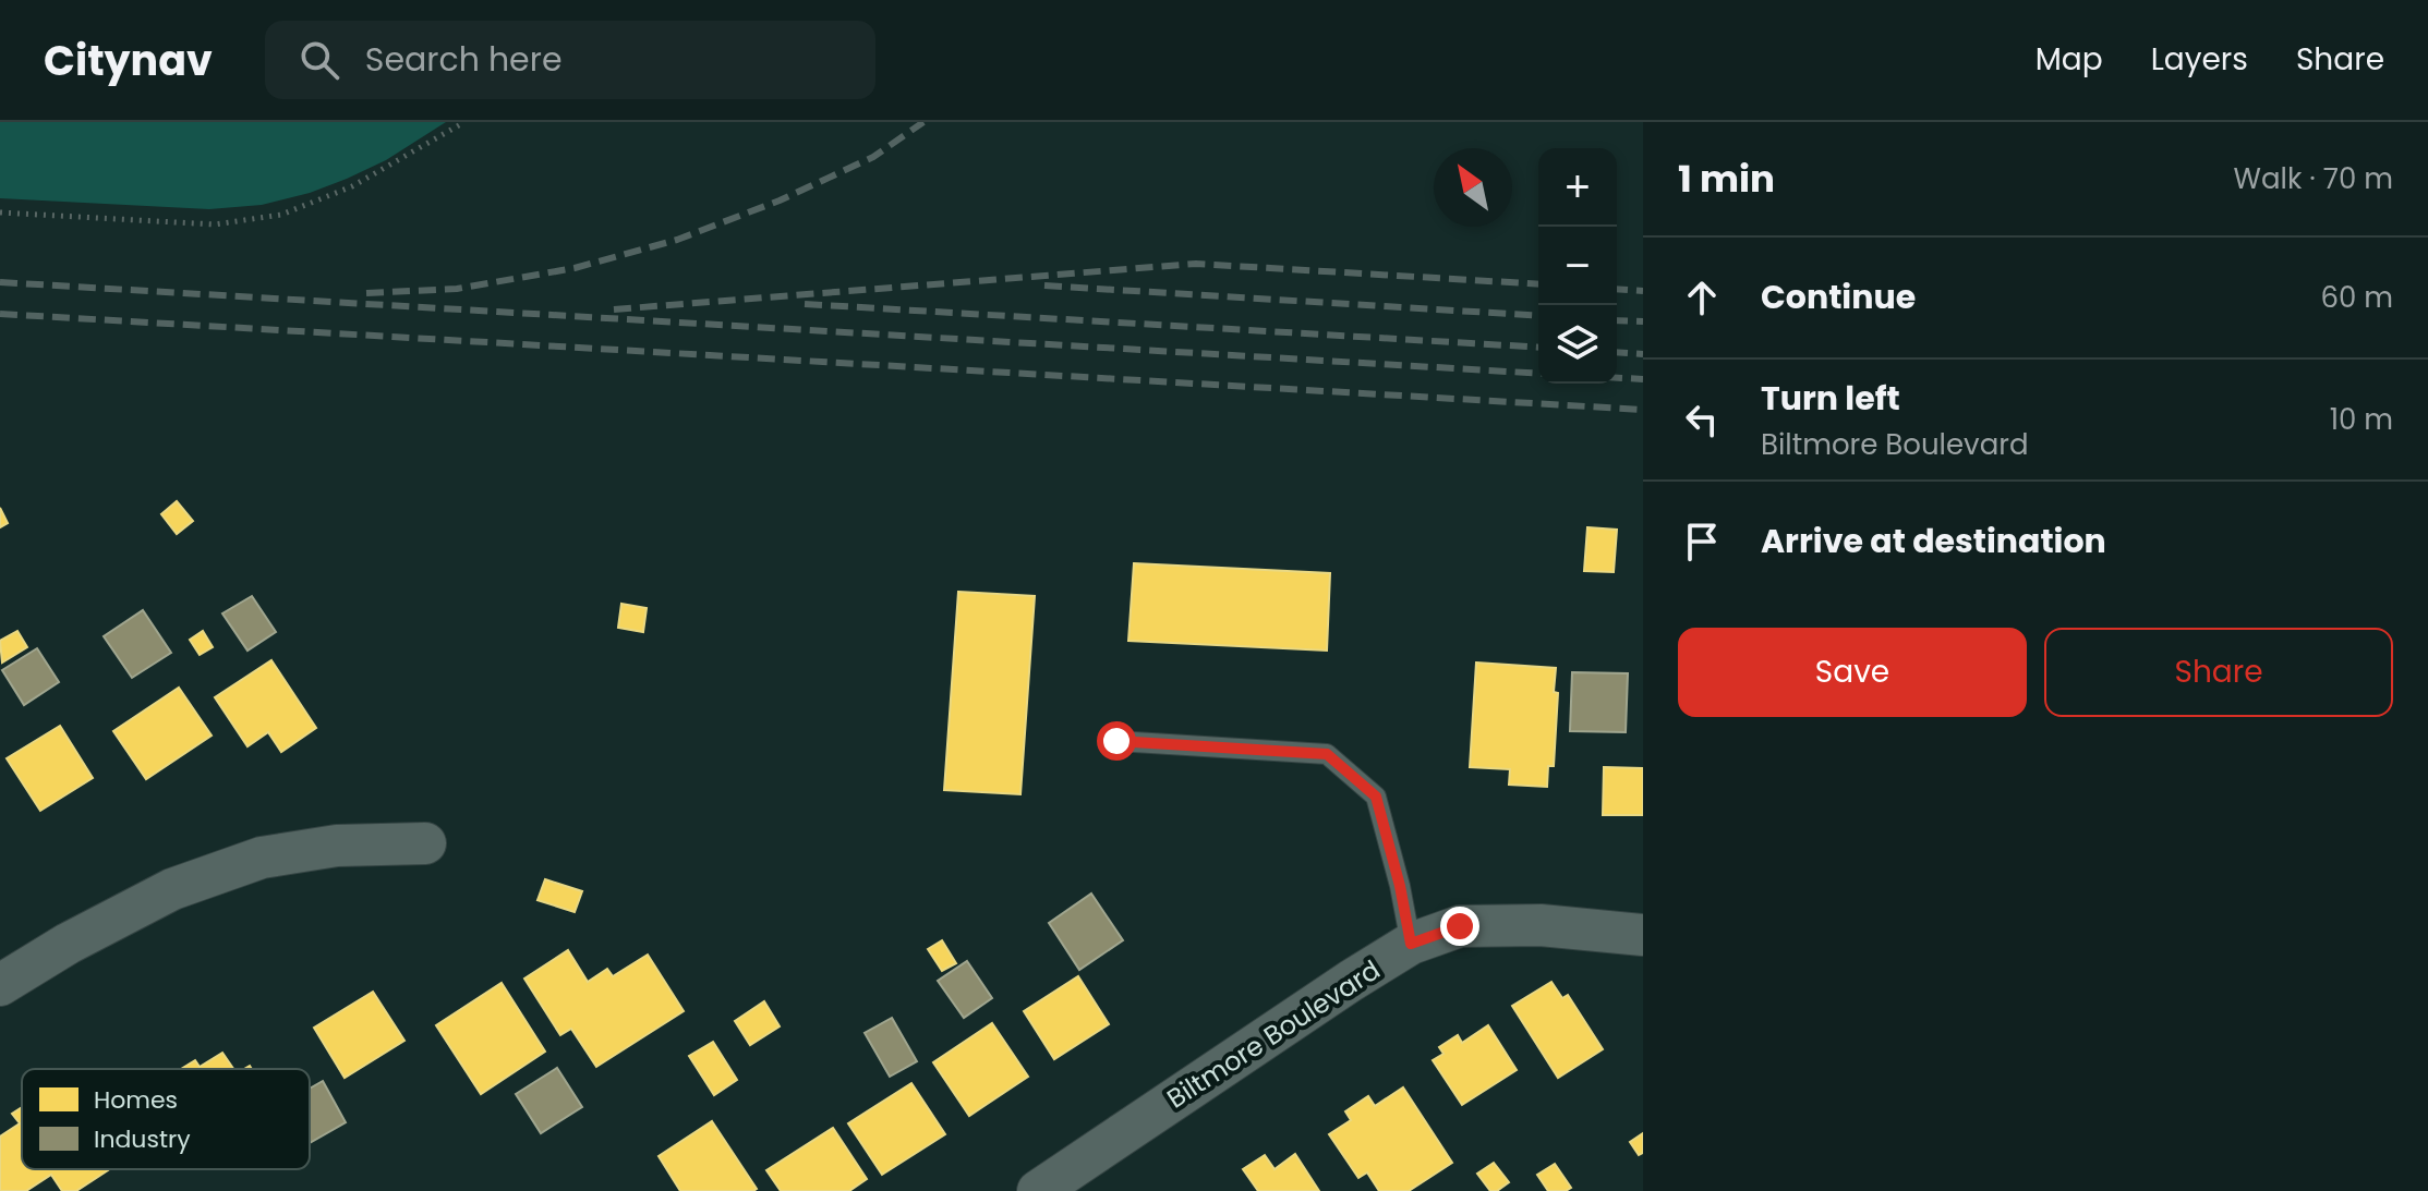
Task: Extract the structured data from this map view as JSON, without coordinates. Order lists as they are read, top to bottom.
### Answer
{
  "streets": {
    "street": ["Biltmore Boulevard"]
  },
  "legend": ["Homes", "Industry"],
  "north": "top left",
  "page": {
    "header": "Citynav",
    "search": "Search here",
    "nav": ["Map", "Layers", "Share"],
    "heading": ["1 min", "Walk · 70 m"],
    "map_buttons": ["+", "−"],
    "list": [
      ["Continue", "60 m"],
      ["Turn left", "Biltmore Boulevard", "10 m"],
      "Arrive at destination"
    ],
    "buttons": ["Save", "Share"]
  }
}
